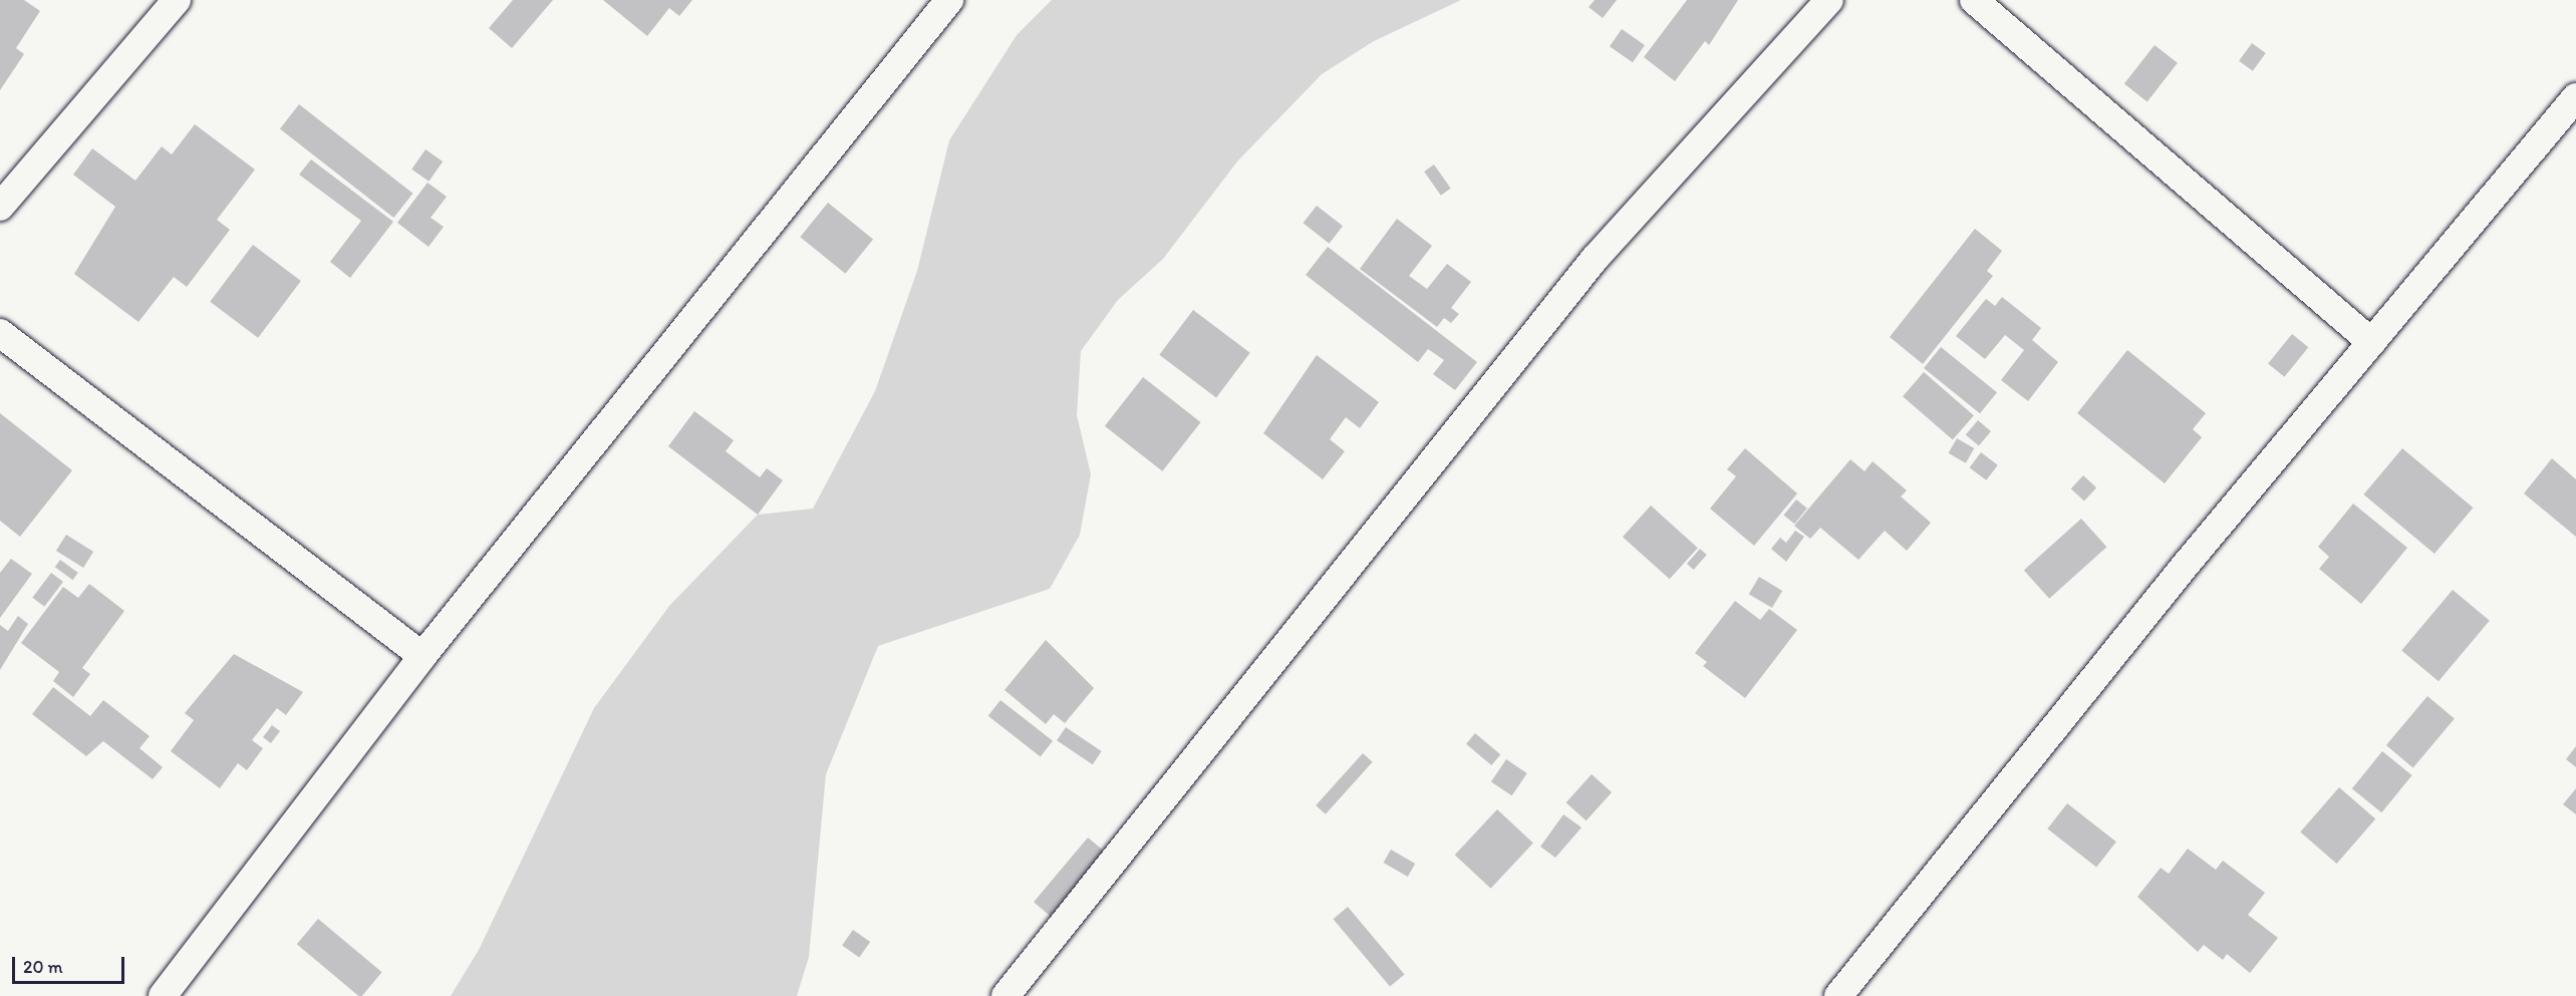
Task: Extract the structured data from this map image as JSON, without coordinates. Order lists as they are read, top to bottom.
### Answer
{
  "scale_bar": "20 m"
}
